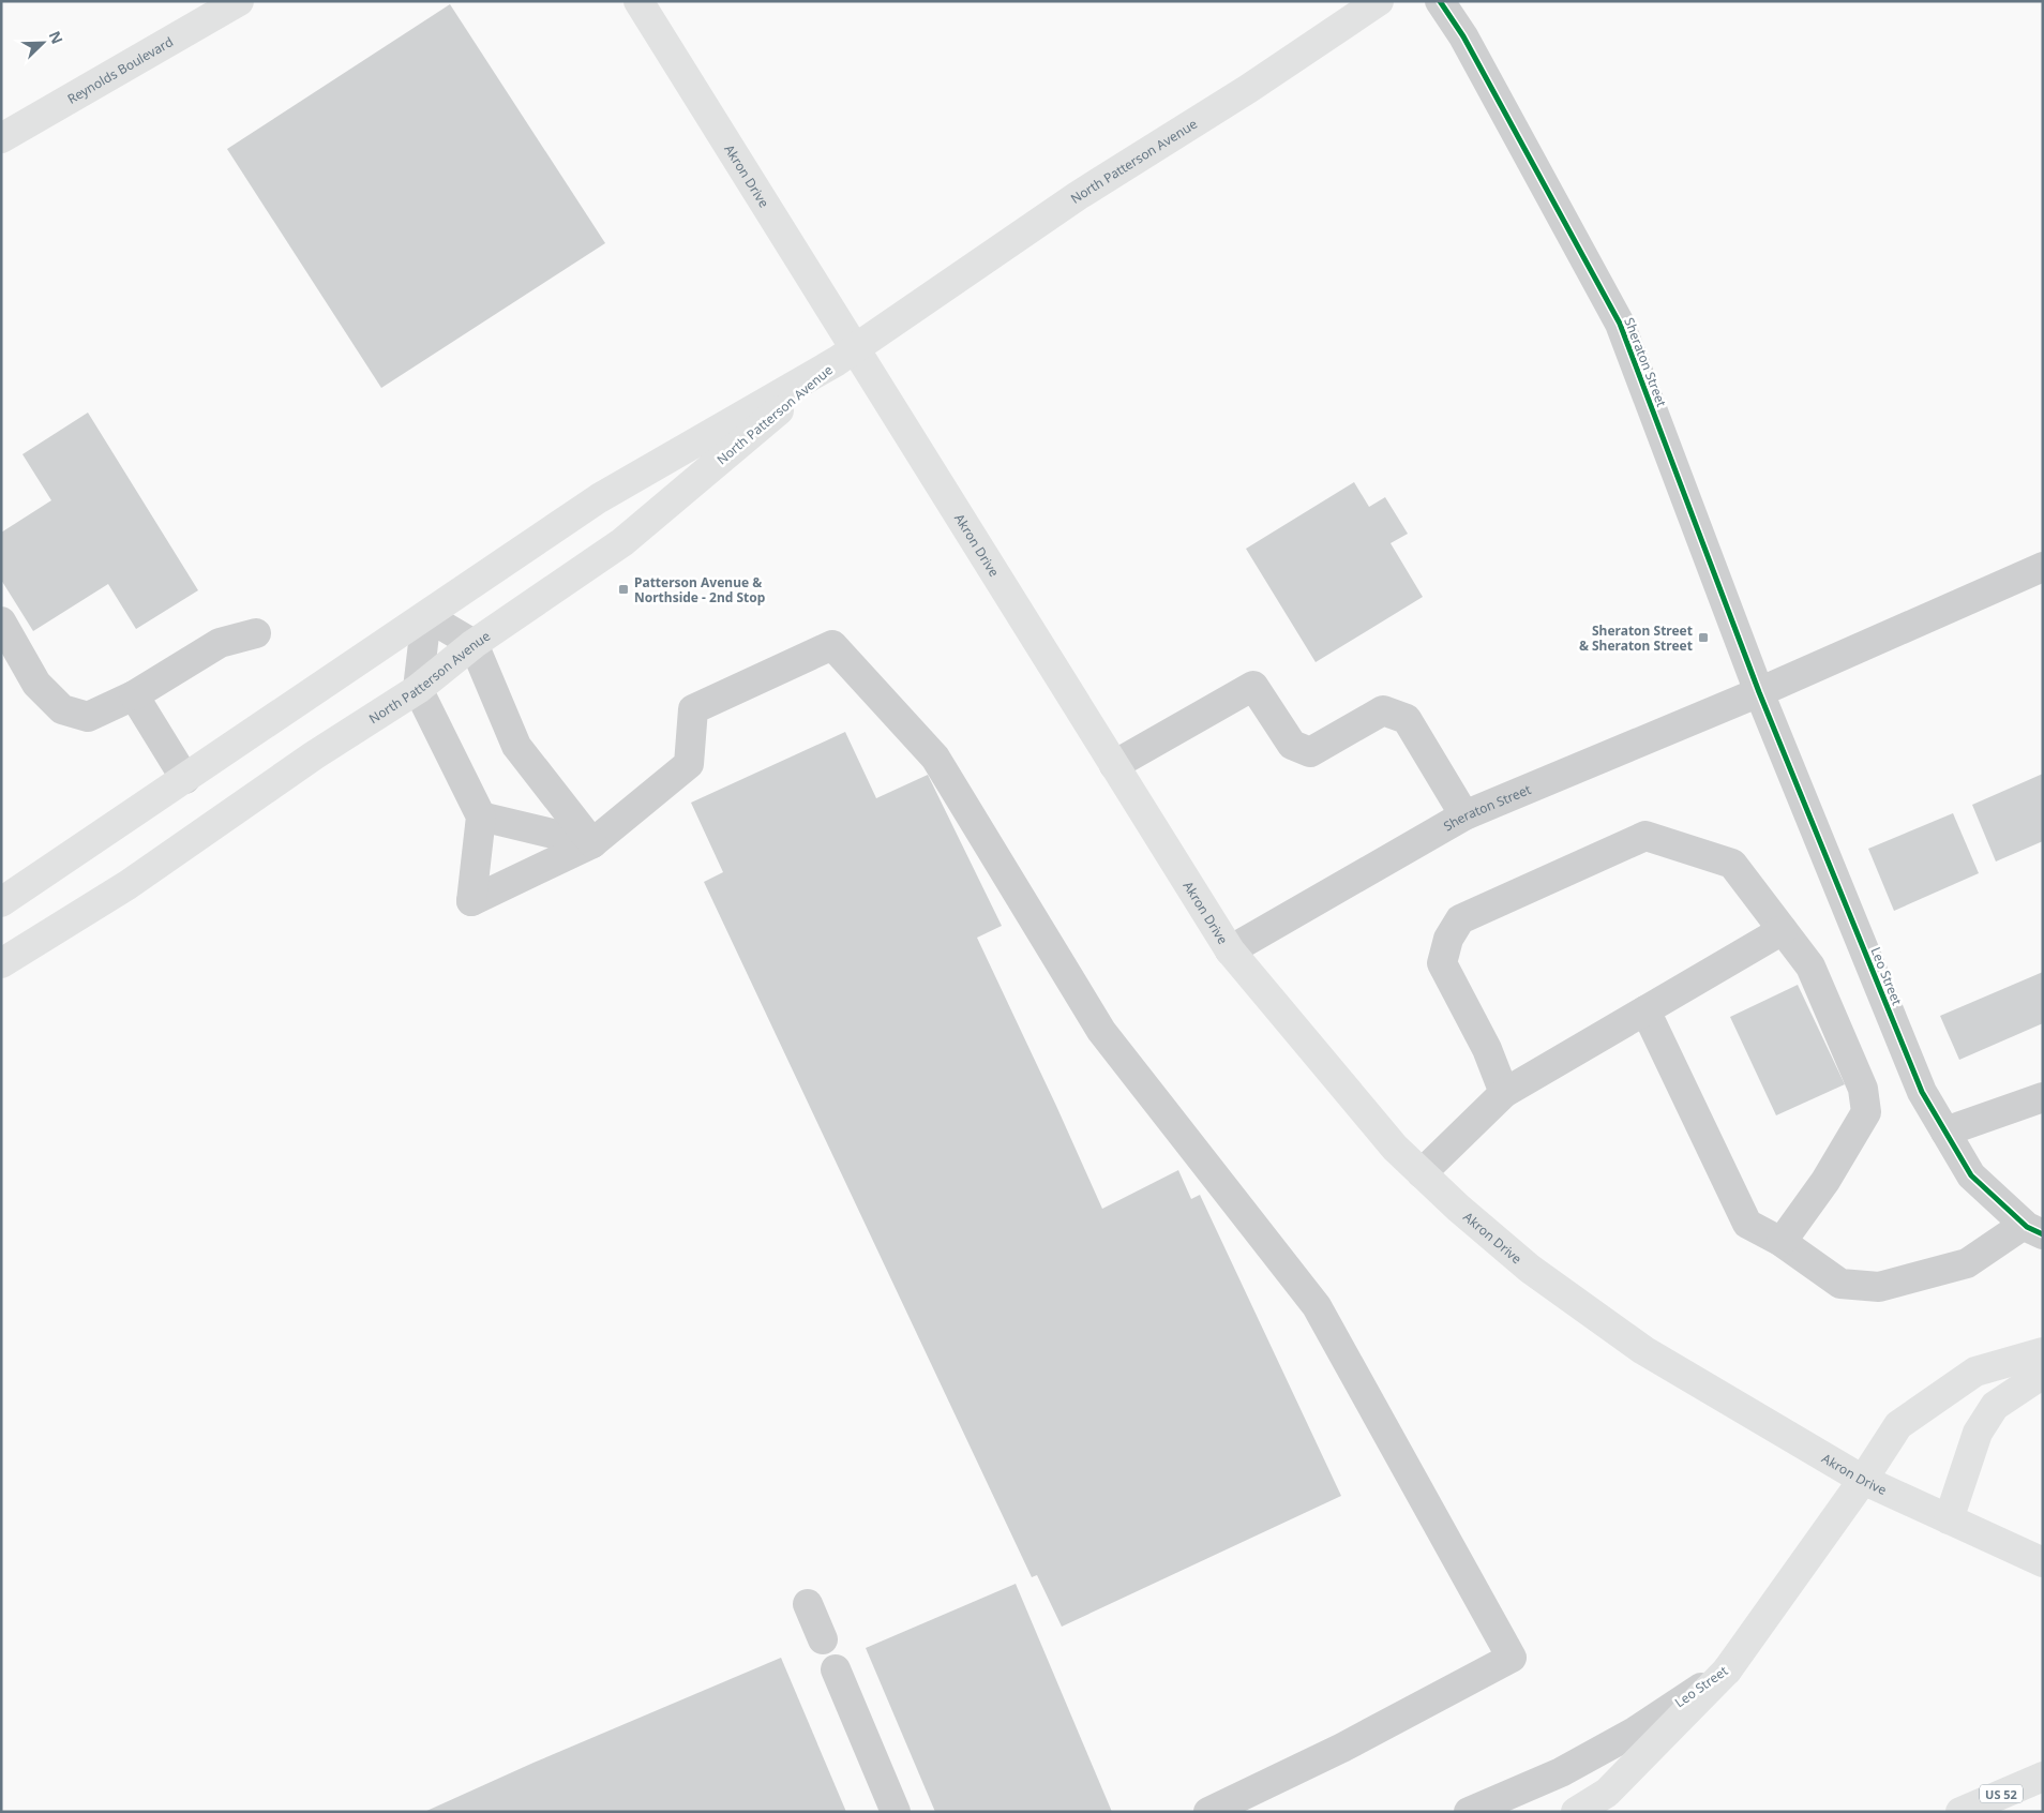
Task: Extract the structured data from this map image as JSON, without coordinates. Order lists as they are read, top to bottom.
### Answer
{
  "streets": {
    "main road": [
      "Reynolds Boulevard",
      "North Patterson Avenue",
      "Akron Drive",
      "Leo Street",
      "US 52"
    ],
    "street": ["Sheraton Street"]
  },
  "crossings": [
    ["Akron Drive", "Sheraton Street"],
    ["Akron Drive", "Leo Street"],
    ["Sheraton Street", "Leo Street"]
  ],
  "places": {
    "transit": ["Patterson Avenue & Northside - 2nd Stop", "Sheraton Street & Sheraton Street"]
  },
  "north": "top right"
}
